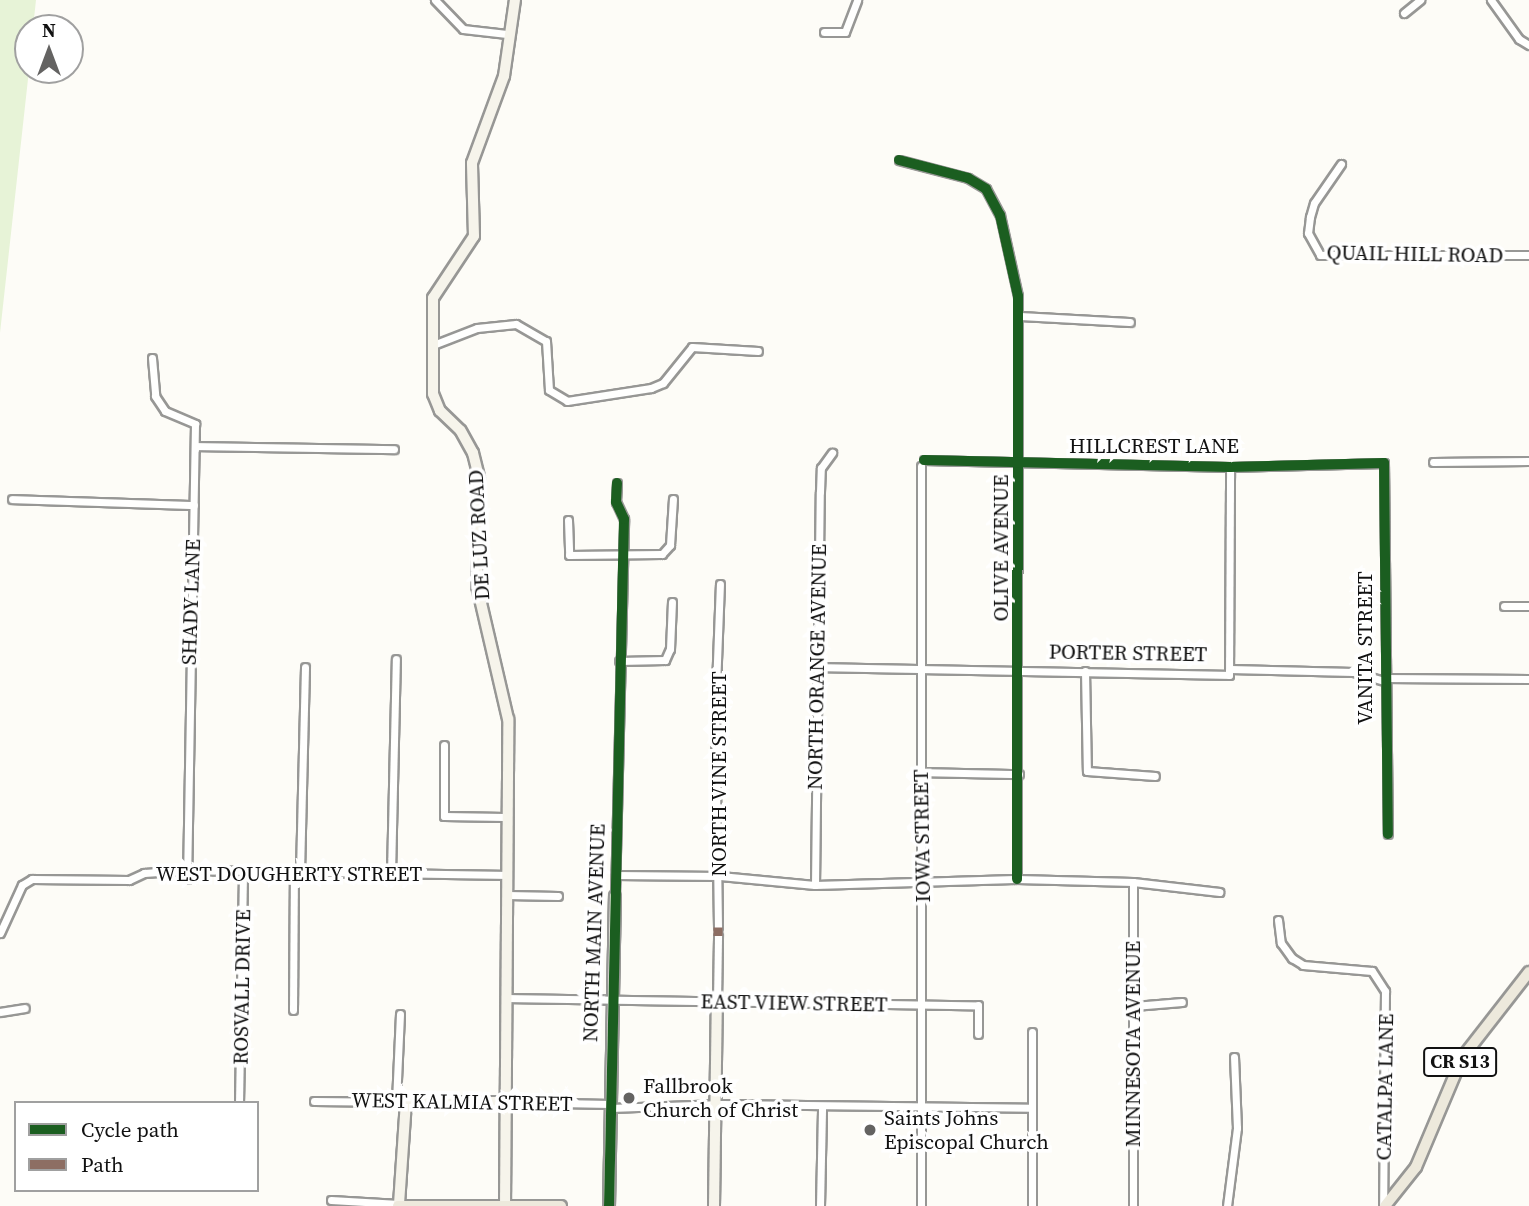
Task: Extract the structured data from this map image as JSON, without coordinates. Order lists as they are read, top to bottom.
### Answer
{
  "streets": {
    "main road": [
      "DE LUZ ROAD",
      "NORTH MAIN AVENUE",
      "CR S13",
      "WEST KALMIA STREET"
    ],
    "street": [
      "QUAIL HILL ROAD",
      "HILLCREST LANE",
      "OLIVE AVENUE",
      "SHADY LANE",
      "VANITA STREET",
      "PORTER STREET",
      "NORTH ORANGE AVENUE",
      "NORTH VINE STREET",
      "IOWA STREET",
      "WEST DOUGHERTY STREET",
      "ROSVALL DRIVE",
      "EAST VIEW STREET",
      "MINNESOTA AVENUE",
      "CATALPA LANE"
    ]
  },
  "crossings": [
    ["HILLCREST LANE", "OLIVE AVENUE"],
    ["HILLCREST LANE", "VANITA STREET"],
    ["HILLCREST LANE", "IOWA STREET"],
    ["DE LUZ ROAD", "WEST DOUGHERTY STREET"],
    ["DE LUZ ROAD", "EAST VIEW STREET"],
    ["DE LUZ ROAD", "WEST KALMIA STREET"],
    ["OLIVE AVENUE", "PORTER STREET"],
    ["SHADY LANE", "WEST DOUGHERTY STREET"],
    ["VANITA STREET", "PORTER STREET"],
    ["PORTER STREET", "NORTH ORANGE AVENUE"],
    ["PORTER STREET", "IOWA STREET"],
    ["IOWA STREET", "EAST VIEW STREET"],
    ["IOWA STREET", "WEST KALMIA STREET"],
    ["WEST DOUGHERTY STREET", "ROSVALL DRIVE"],
    ["NORTH MAIN AVENUE", "EAST VIEW STREET"],
    ["NORTH MAIN AVENUE", "WEST KALMIA STREET"],
    ["CR S13", "CATALPA LANE"]
  ],
  "places": ["Fallbrook Church of Christ", "Saints Johns Episcopal Church"],
  "legend": ["Cycle path", "Path"],
  "north": "top"
}
